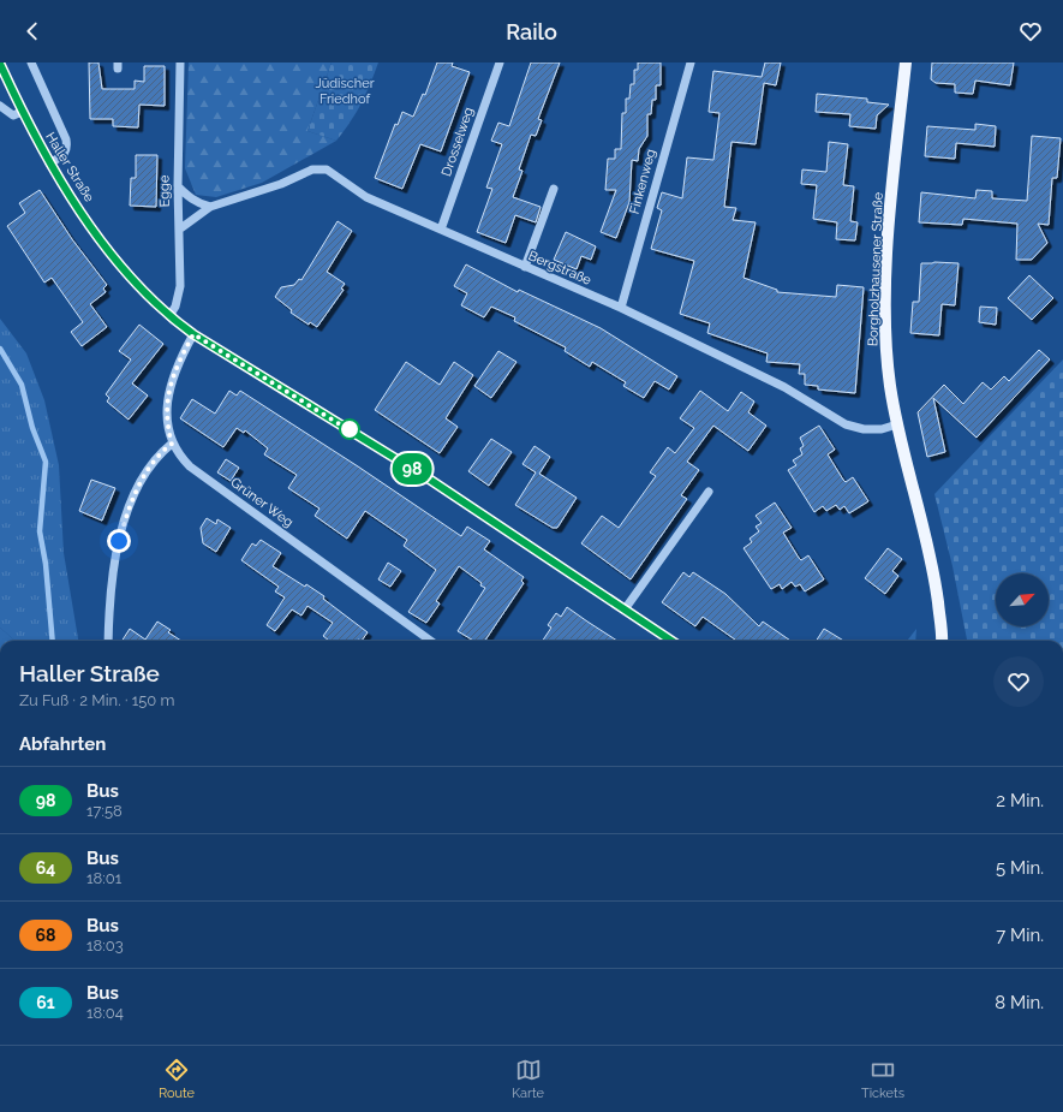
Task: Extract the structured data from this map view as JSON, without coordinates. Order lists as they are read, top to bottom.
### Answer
{
  "streets": {
    "main road": ["Borgholzhausener Straße"],
    "street": [
      "Drosselweg",
      "Haller Straße",
      "Finkenweg",
      "Egge",
      "Bergstraße",
      "Grüner Weg"
    ]
  },
  "crossings": [
    ["Drosselweg", "Bergstraße"],
    ["Haller Straße", "Egge"],
    ["Haller Straße", "Grüner Weg"],
    ["Finkenweg", "Bergstraße"],
    ["Egge", "Bergstraße"],
    ["Bergstraße", "Borgholzhausener Straße"]
  ],
  "parks": ["Jüdischer Friedhof"],
  "lines": ["bus line 98"],
  "north": "top right",
  "page": {
    "header": "Railo",
    "on_map": "98",
    "heading": [
      ["Haller Straße", "Zu Fuß · 2 Min. · 150 m"],
      "Abfahrten"
    ],
    "list": [
      {
        "mark": "98",
        "name": "Bus",
        "note": "17:58",
        "value": "2 Min."
      },
      {
        "mark": "64",
        "name": "Bus",
        "note": "18:01",
        "value": "5 Min."
      },
      {
        "mark": "68",
        "name": "Bus",
        "note": "18:03",
        "value": "7 Min."
      },
      {
        "mark": "61",
        "name": "Bus",
        "note": "18:04",
        "value": "8 Min."
      }
    ],
    "tabs": ["Route", "Karte", "Tickets"]
  }
}
